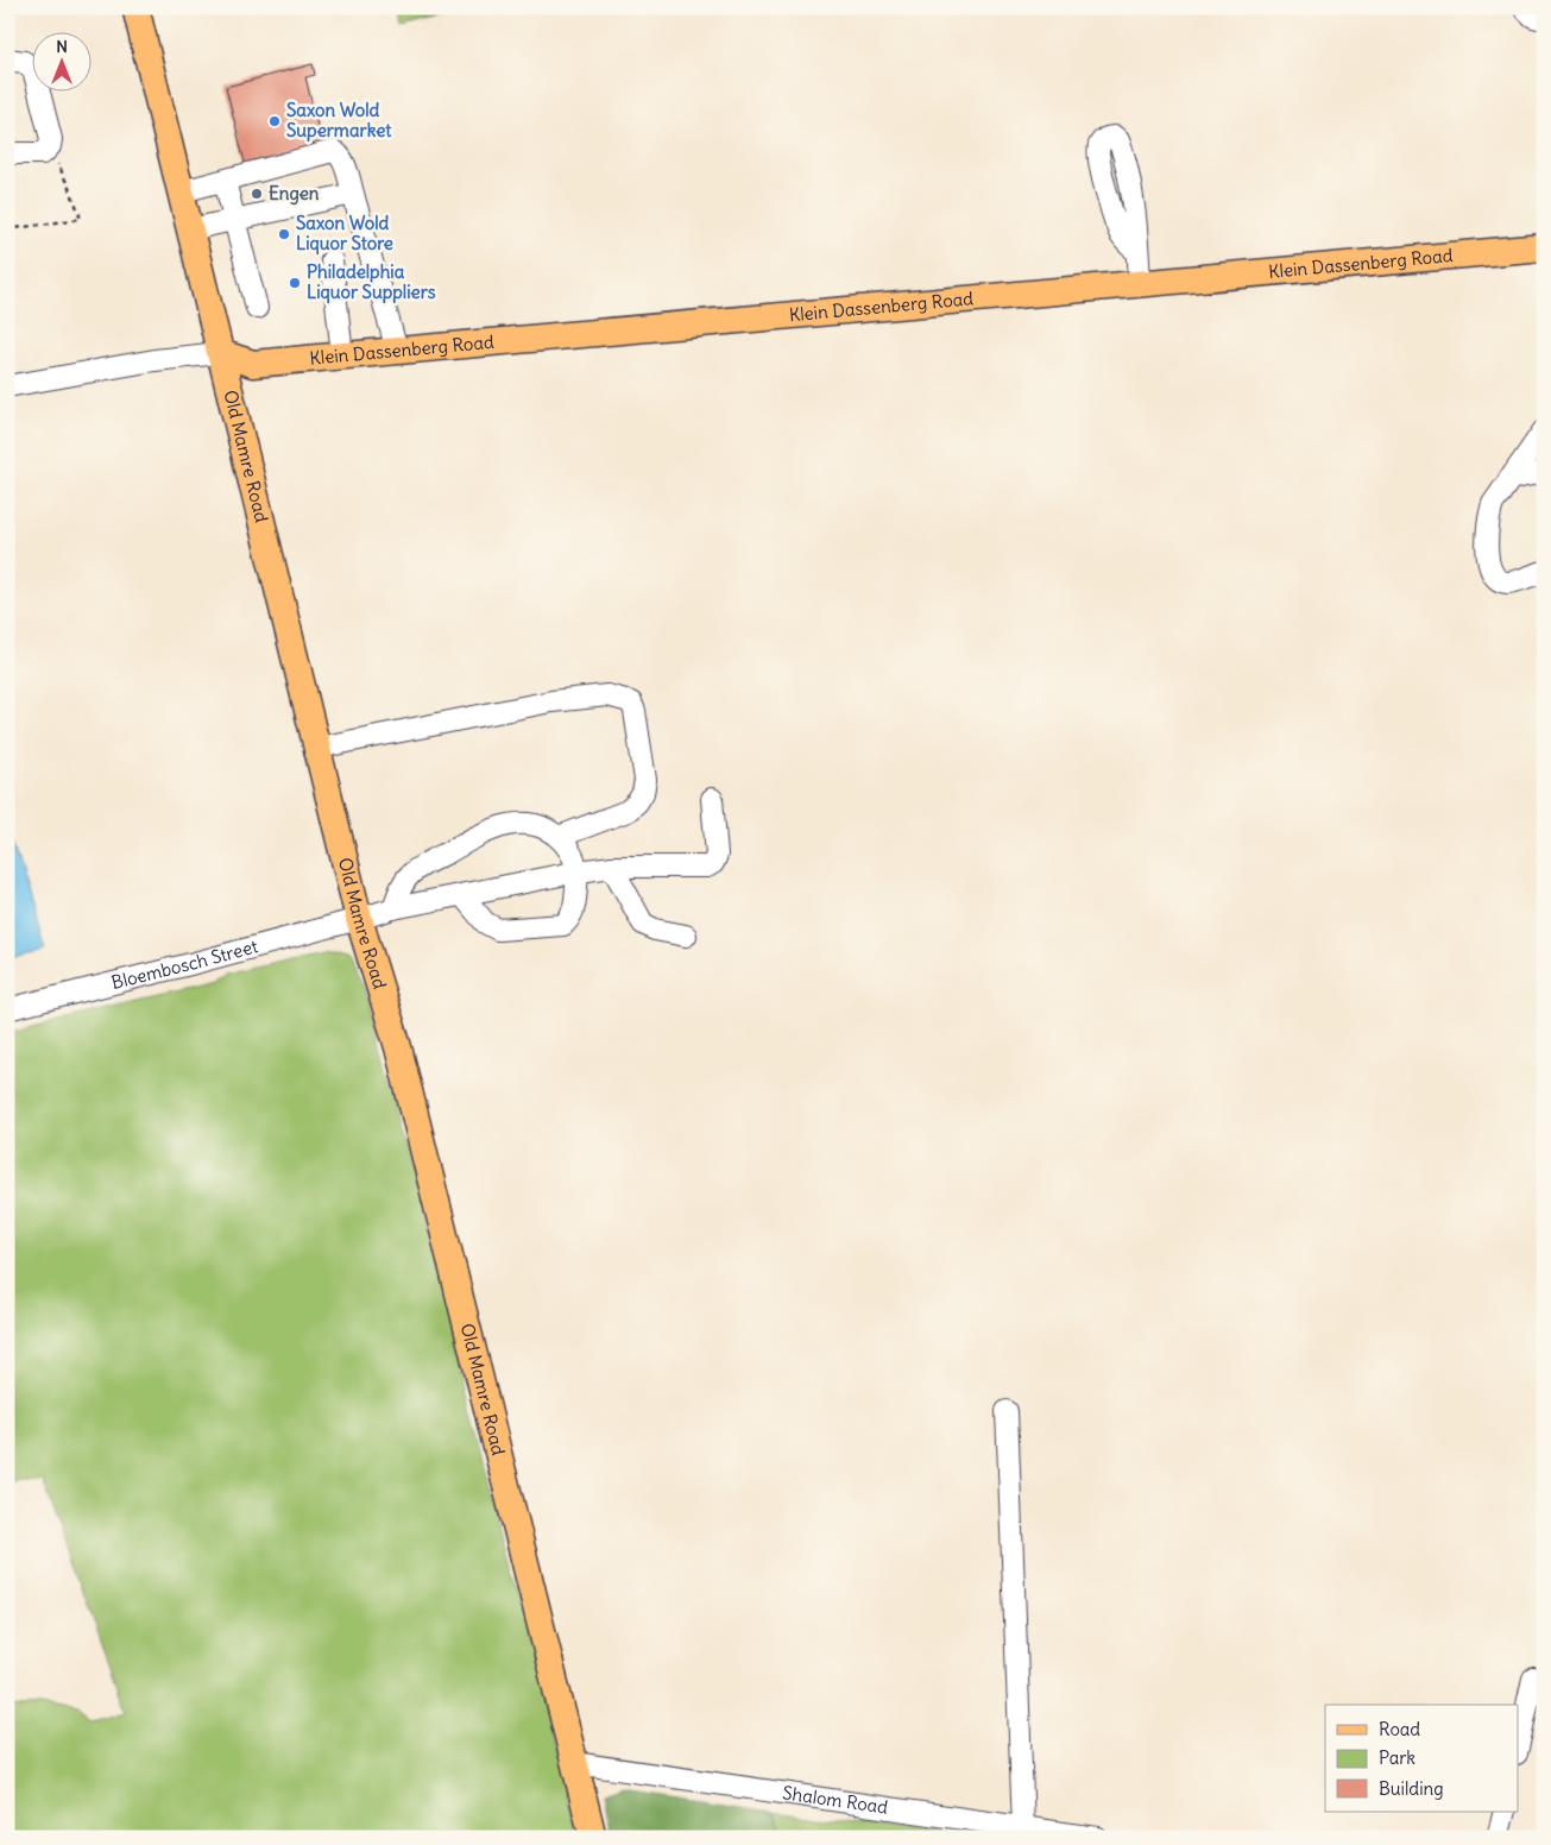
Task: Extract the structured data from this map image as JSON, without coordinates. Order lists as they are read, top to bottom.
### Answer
{
  "streets": {
    "main road": ["Klein Dassenberg Road", "Old Mamre Road"],
    "street": ["Bloembosch Street", "Shalom Road"]
  },
  "crossings": [
    ["Klein Dassenberg Road", "Old Mamre Road"],
    ["Old Mamre Road", "Bloembosch Street"],
    ["Old Mamre Road", "Shalom Road"]
  ],
  "places": [
    "Saxon Wold Supermarket",
    "Engen",
    "Saxon Wold Liquor Store",
    "Philadelphia Liquor Suppliers"
  ],
  "legend": ["Road", "Park", "Building"],
  "north": "top"
}
